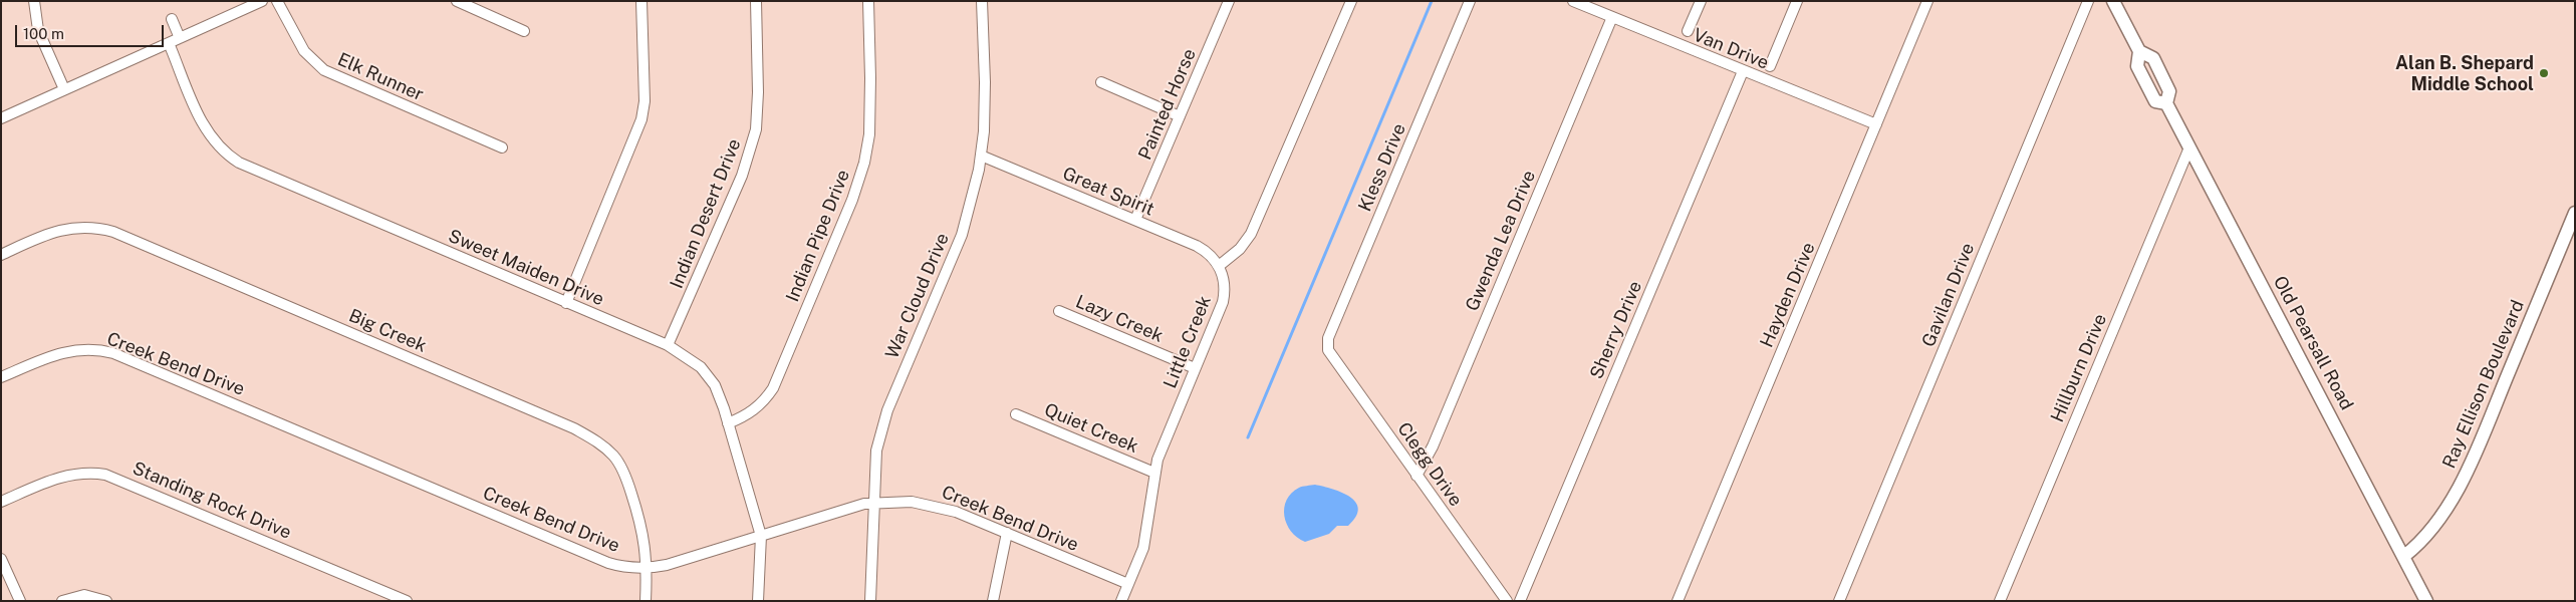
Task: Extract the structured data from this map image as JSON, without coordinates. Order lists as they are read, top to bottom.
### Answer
{
  "streets": {
    "main road": ["Old Pearsall Road", "Ray Ellison Boulevard"],
    "street": [
      "Van Drive",
      "Elk Runner",
      "Painted Horse",
      "Kless Drive",
      "Great Spirit",
      "Indian Desert Drive",
      "Indian Pipe Drive",
      "Gwenda Lea Drive",
      "Sweet Maiden Drive",
      "Hayden Drive",
      "Gavilan Drive",
      "War Cloud Drive",
      "Lazy Creek",
      "Sherry Drive",
      "Big Creek",
      "Little Creek",
      "Creek Bend Drive",
      "Hillburn Drive",
      "Quiet Creek",
      "Clegg Drive",
      "Standing Rock Drive"
    ]
  },
  "crossings": [
    ["Van Drive", "Gwenda Lea Drive"],
    ["Van Drive", "Hayden Drive"],
    ["Van Drive", "Sherry Drive"],
    ["Painted Horse", "Great Spirit"],
    ["Kless Drive", "Clegg Drive"],
    ["Great Spirit", "War Cloud Drive"],
    ["Great Spirit", "Little Creek"],
    ["Indian Desert Drive", "Sweet Maiden Drive"],
    ["Indian Pipe Drive", "Sweet Maiden Drive"],
    ["Gwenda Lea Drive", "Clegg Drive"],
    ["Sweet Maiden Drive", "Creek Bend Drive"],
    ["War Cloud Drive", "Creek Bend Drive"],
    ["Lazy Creek", "Little Creek"],
    ["Big Creek", "Creek Bend Drive"],
    ["Little Creek", "Creek Bend Drive"],
    ["Little Creek", "Quiet Creek"],
    ["Old Pearsall Road", "Hillburn Drive"],
    ["Old Pearsall Road", "Ray Ellison Boulevard"]
  ],
  "places": ["Alan B. Shepard Middle School"],
  "scale_bar": "100 m"
}
